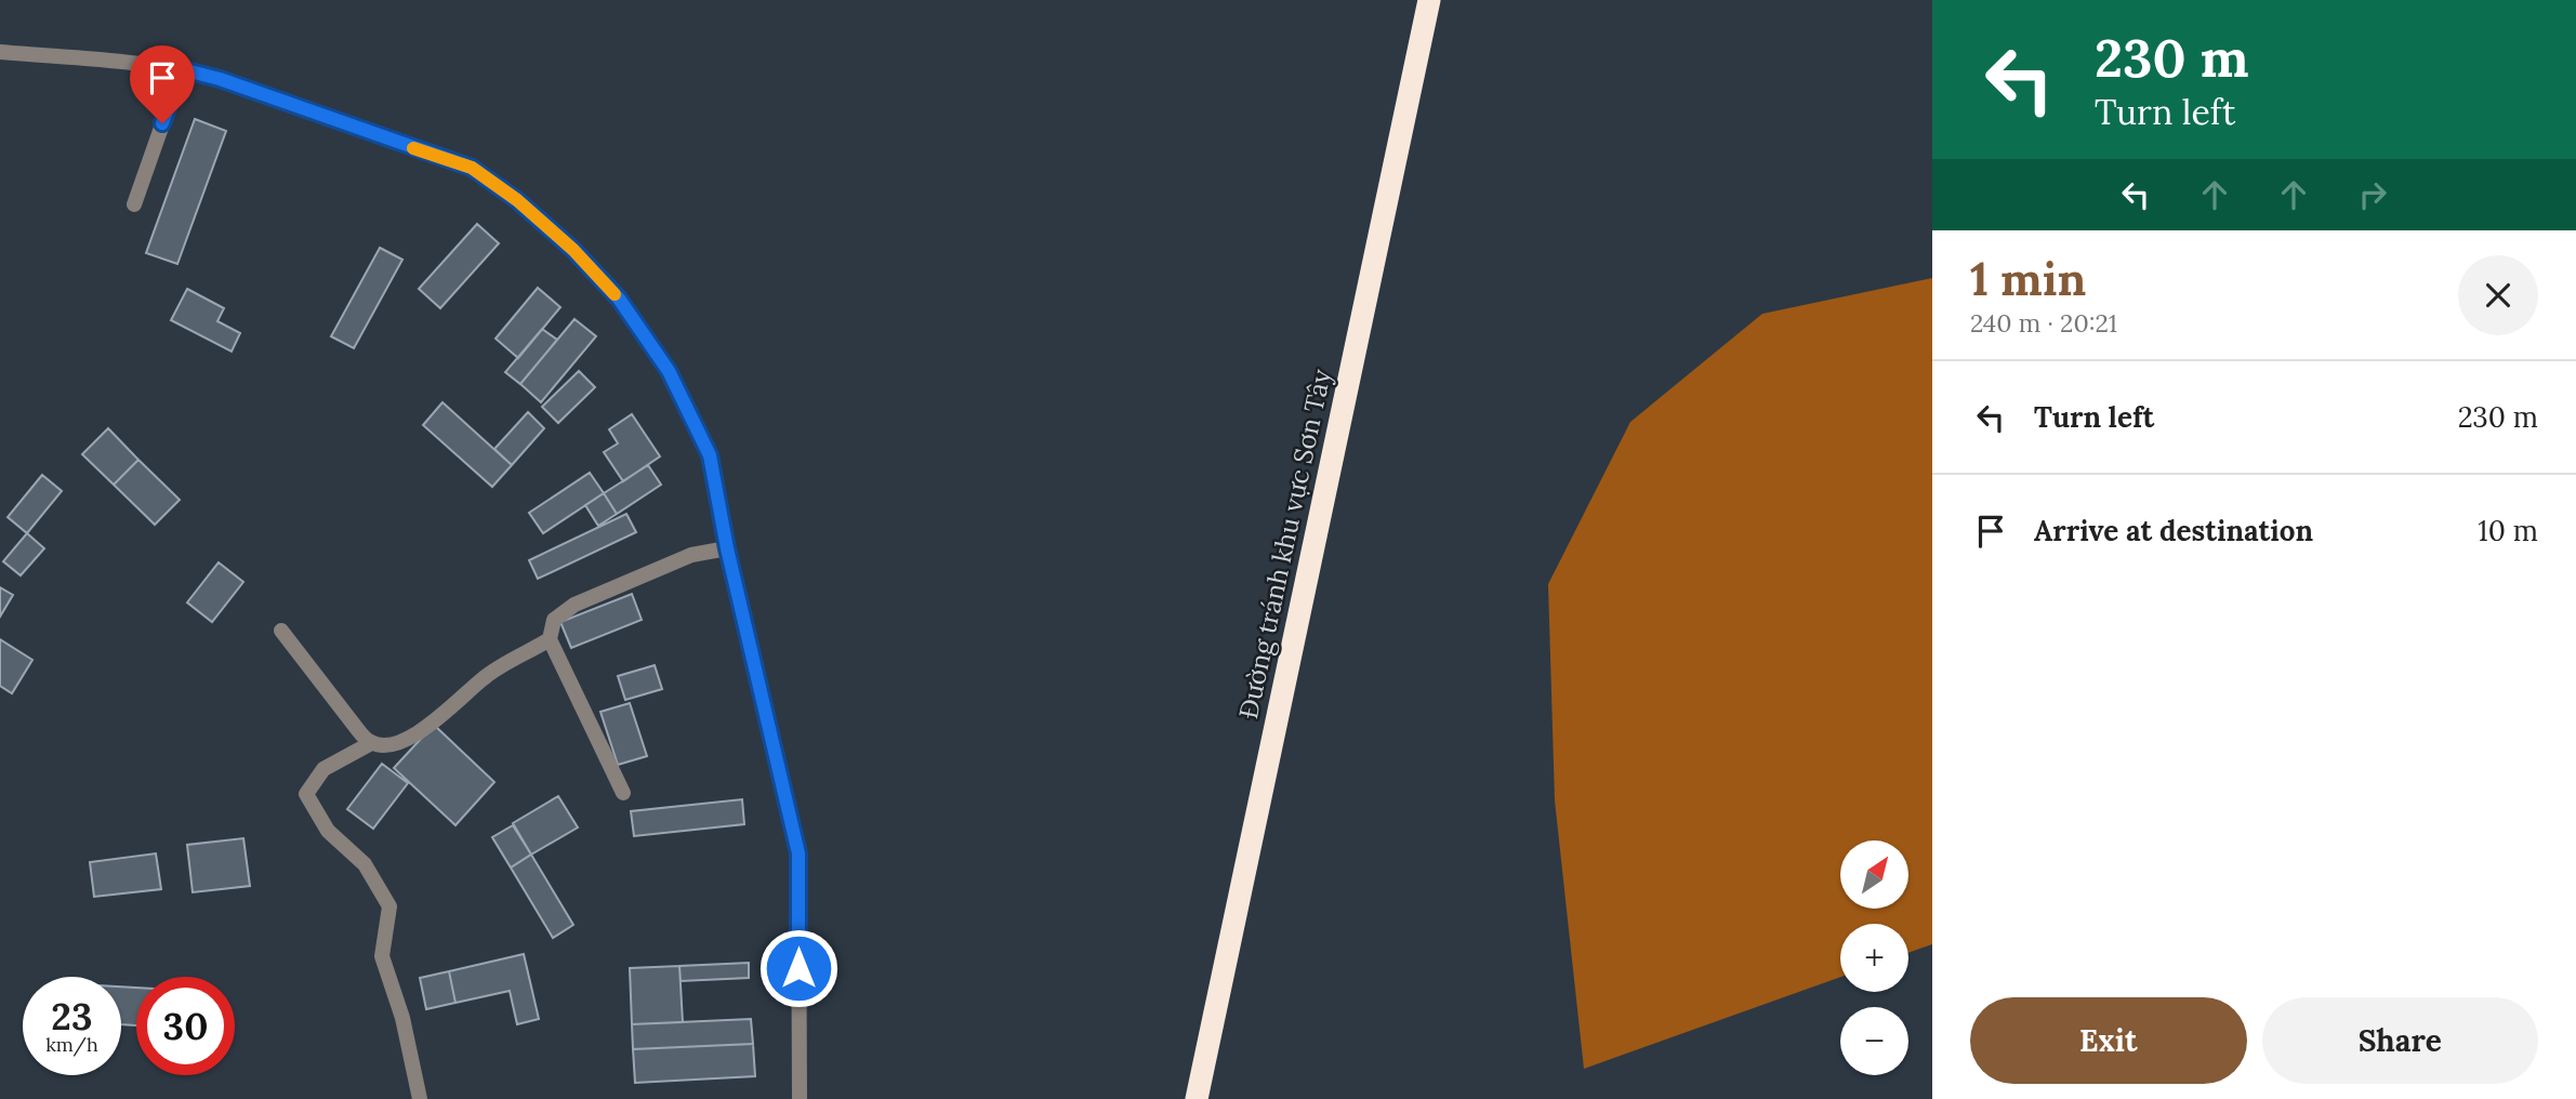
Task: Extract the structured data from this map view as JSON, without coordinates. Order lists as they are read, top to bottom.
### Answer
{
  "streets": {
    "highway": ["Đường tránh khu vực Sơn Tây"]
  },
  "north": "top right",
  "page": {
    "turn": ["230 m", "Turn left"],
    "heading": ["1 min", "240 m · 20:21"],
    "list": [
      {
        "name": "Turn left",
        "value": "230 m"
      },
      {
        "name": "Arrive at destination",
        "value": "10 m"
      }
    ],
    "map_buttons": ["+", "−"],
    "speed": "23 km/h",
    "limit": "30",
    "buttons": ["Exit", "Share"]
  }
}
